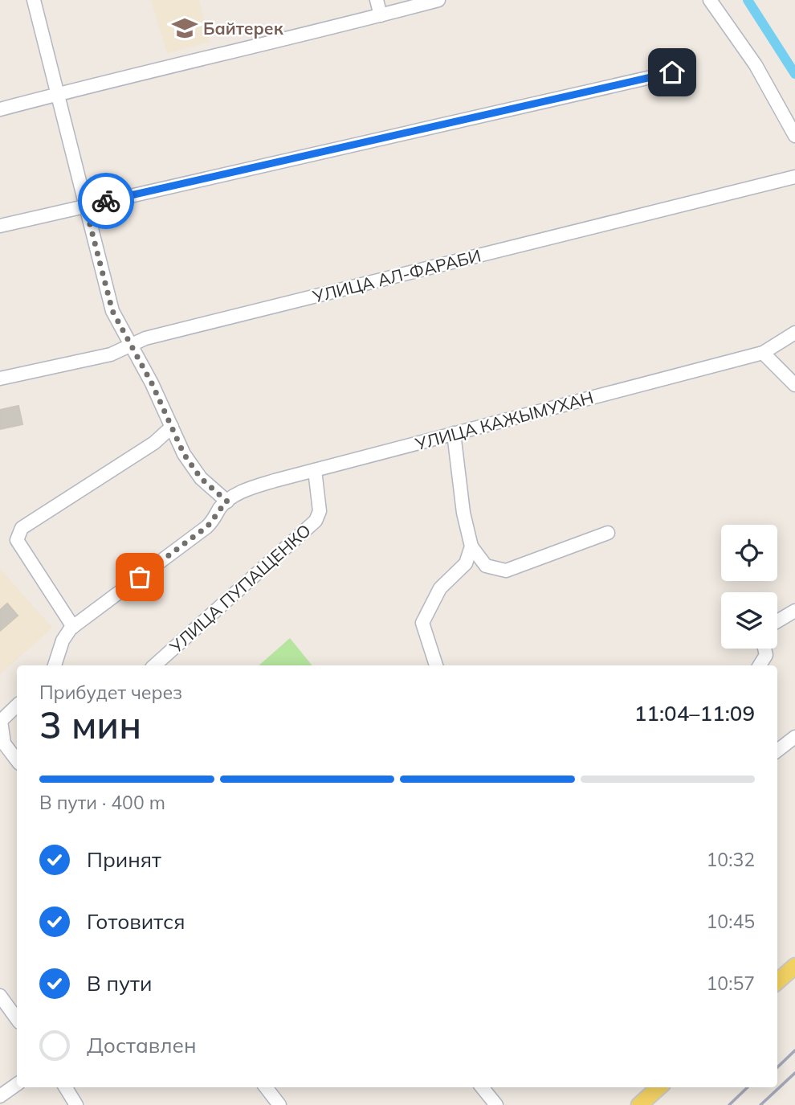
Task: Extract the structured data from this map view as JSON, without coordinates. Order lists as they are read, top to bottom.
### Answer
{
  "streets": {
    "street": ["УЛИЦА АЛ-ФАРАБИ", "УЛИЦА КАЖЫМУХАН", "УЛИЦА ПУПАЩЕНКО"]
  },
  "crossings": [
    ["УЛИЦА КАЖЫМУХАН", "УЛИЦА ПУПАЩЕНКО"]
  ],
  "places": {
    "school or university": ["Байтерек"]
  },
  "page": {
    "heading": ["3 мин", "Прибудет через", "11:04–11:09"],
    "bar": "В пути · 400 m",
    "list": [
      ["Принят", "10:32"],
      ["Готовится", "10:45"],
      ["В пути", "10:57"],
      "Доставлен"
    ]
  }
}
